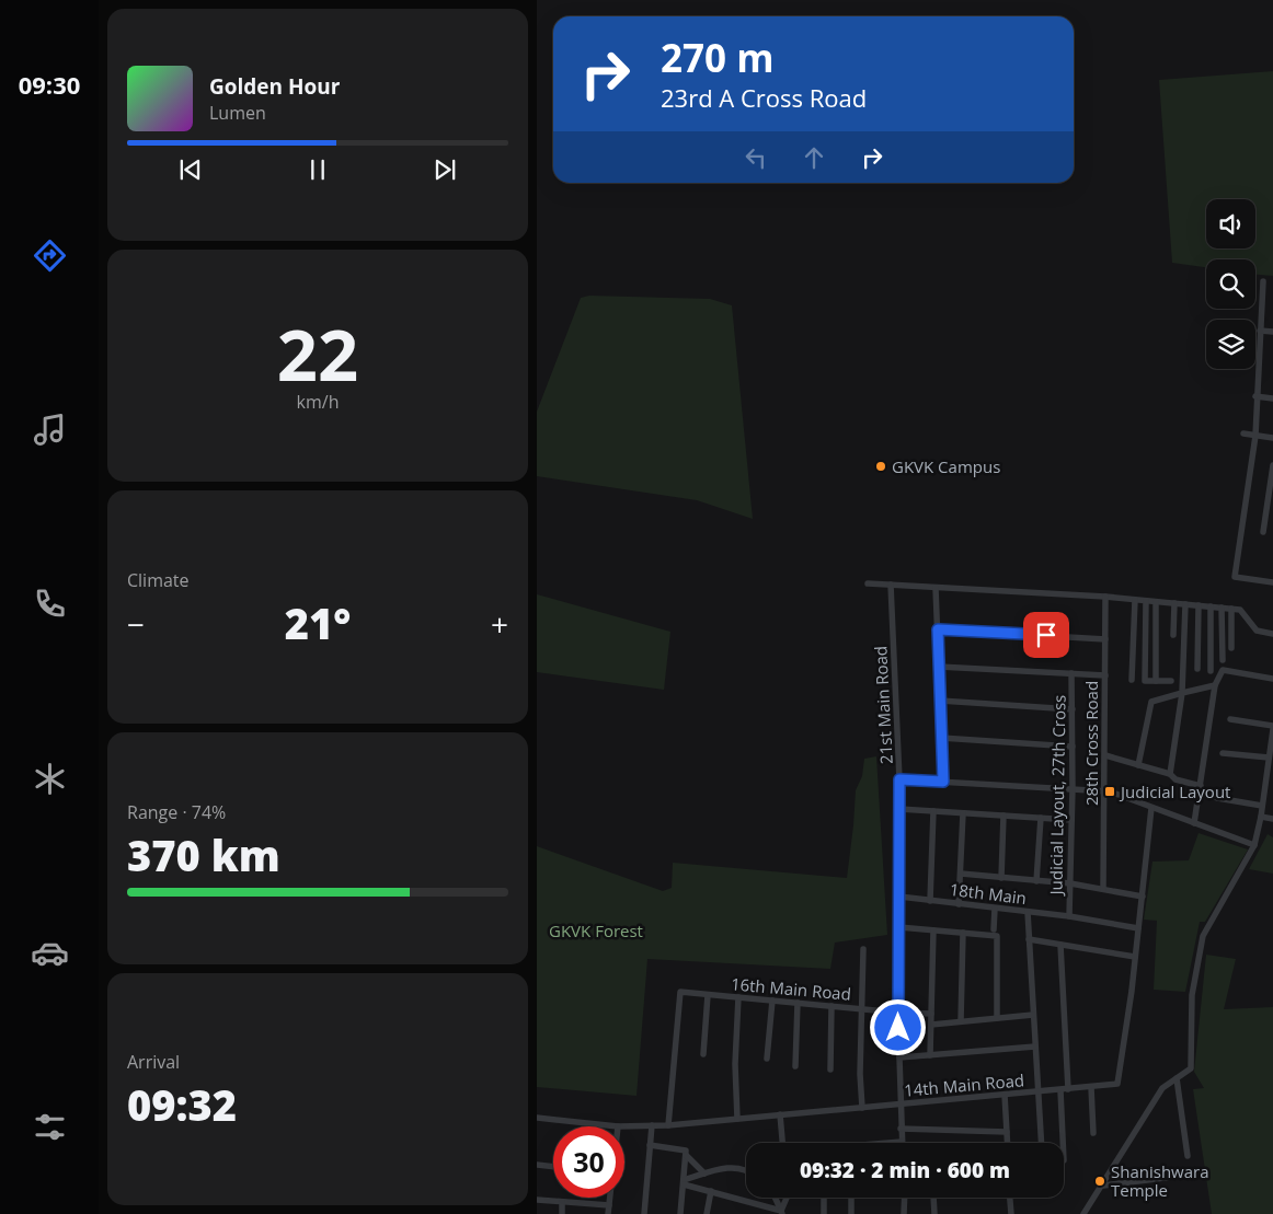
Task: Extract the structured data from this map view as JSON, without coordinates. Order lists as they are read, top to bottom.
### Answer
{
  "streets": {
    "street": [
      "21st Main Road",
      "28th Cross Road",
      "Judicial Layout, 27th Cross",
      "18th Main",
      "16th Main Road",
      "14th Main Road"
    ]
  },
  "crossings": [
    ["21st Main Road", "18th Main"],
    ["21st Main Road", "16th Main Road"],
    ["21st Main Road", "14th Main Road"],
    ["Judicial Layout, 27th Cross", "18th Main"],
    ["18th Main", "14th Main Road"],
    ["16th Main Road", "14th Main Road"]
  ],
  "parks": ["GKVK Forest"],
  "places": {
    "other": ["GKVK Campus", "Shanishwara Temple"],
    "transit": ["Judicial Layout"]
  },
  "page": {
    "tabs": "09:30",
    "turn": ["270 m", "23rd A Cross Road"],
    "song": ["Golden Hour", "Lumen"],
    "tile": [
      ["22", "km/h"],
      "Climate",
      ["Range · 74%", "370 km"],
      ["Arrival", "09:32"]
    ],
    "heat": ["−", "21°", "+"],
    "limit": "30",
    "trip": "09:32 · 2 min · 600 m"
  }
}
